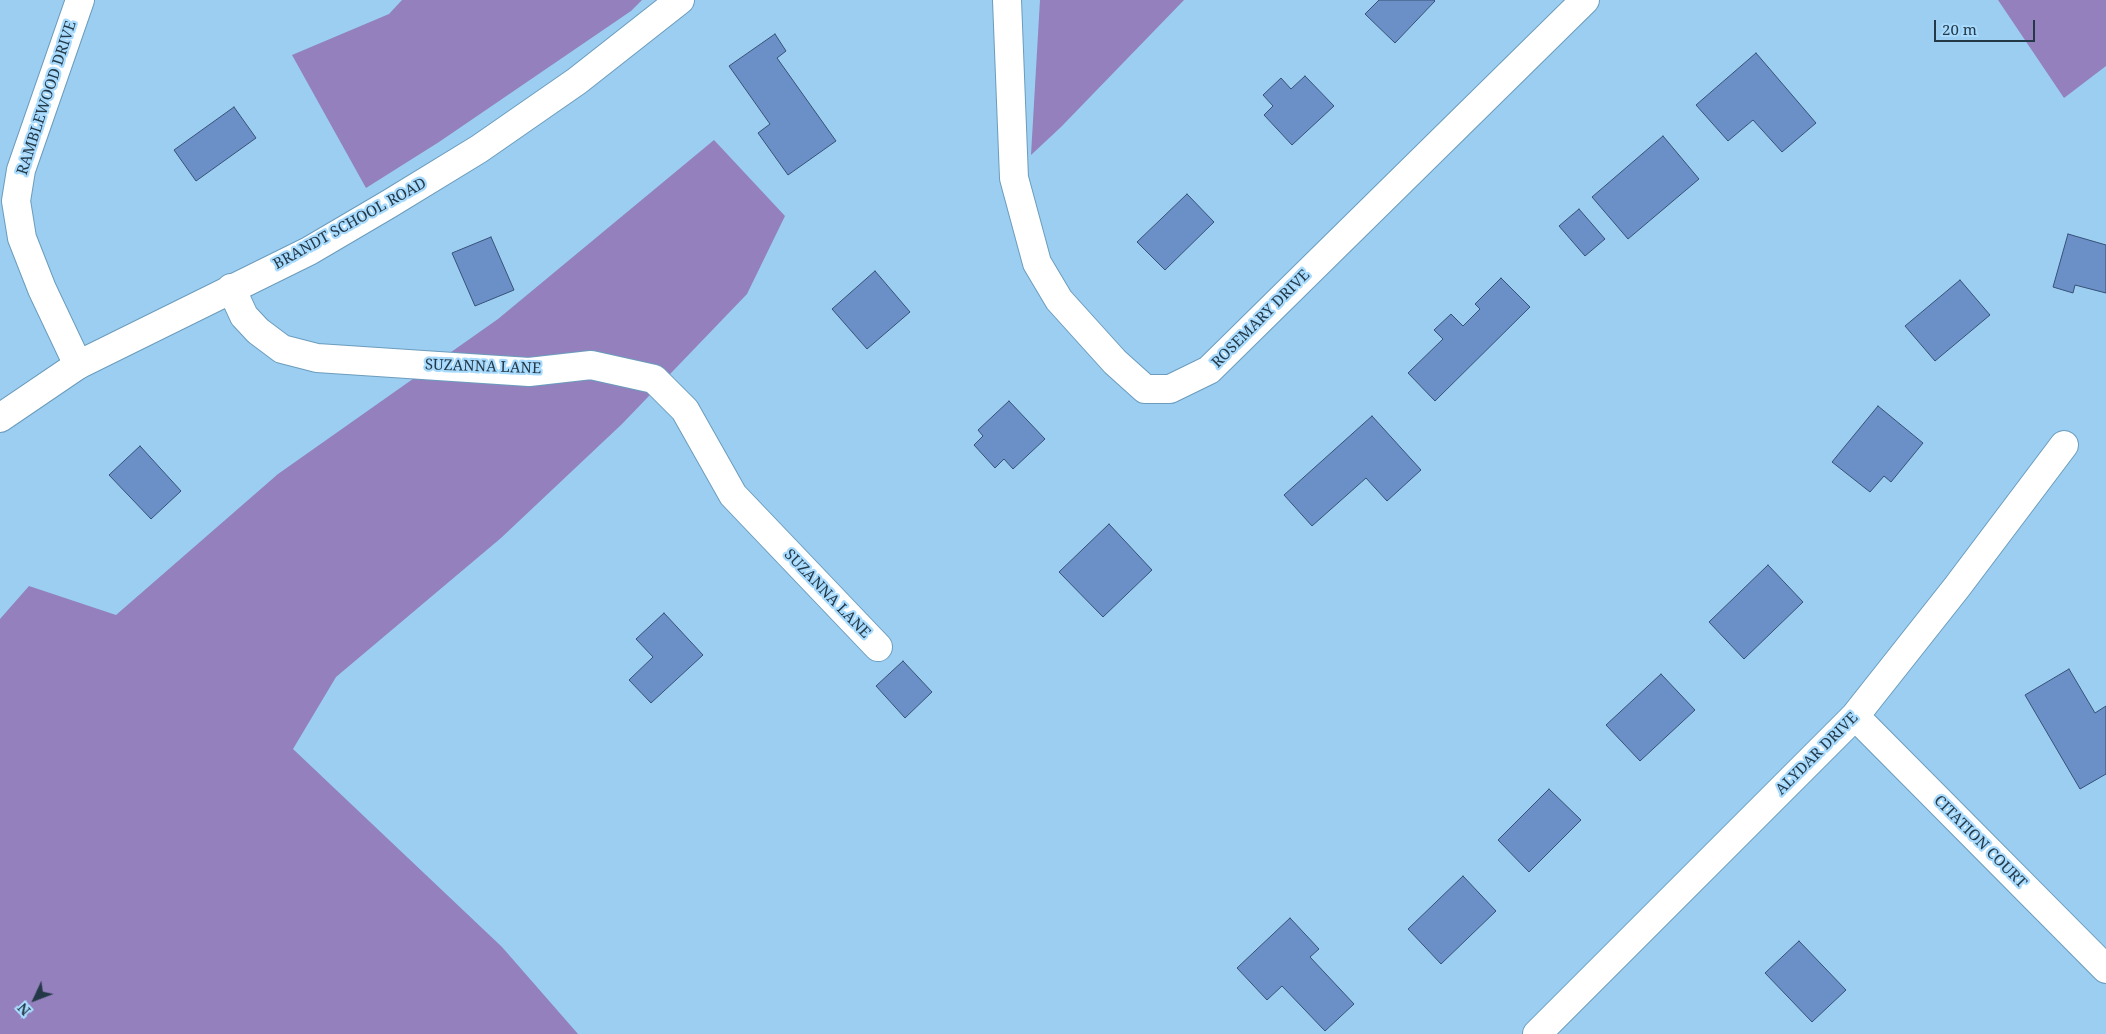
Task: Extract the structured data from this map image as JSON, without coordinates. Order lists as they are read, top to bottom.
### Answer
{
  "streets": {
    "street": [
      "RAMBLEWOOD DRIVE",
      "BRANDT SCHOOL ROAD",
      "ROSEMARY DRIVE",
      "SUZANNA LANE",
      "ALYDAR DRIVE",
      "CITATION COURT"
    ]
  },
  "crossings": [
    ["RAMBLEWOOD DRIVE", "BRANDT SCHOOL ROAD"],
    ["BRANDT SCHOOL ROAD", "SUZANNA LANE"],
    ["ALYDAR DRIVE", "CITATION COURT"]
  ],
  "scale_bar": "20 m",
  "north": "bottom left"
}
